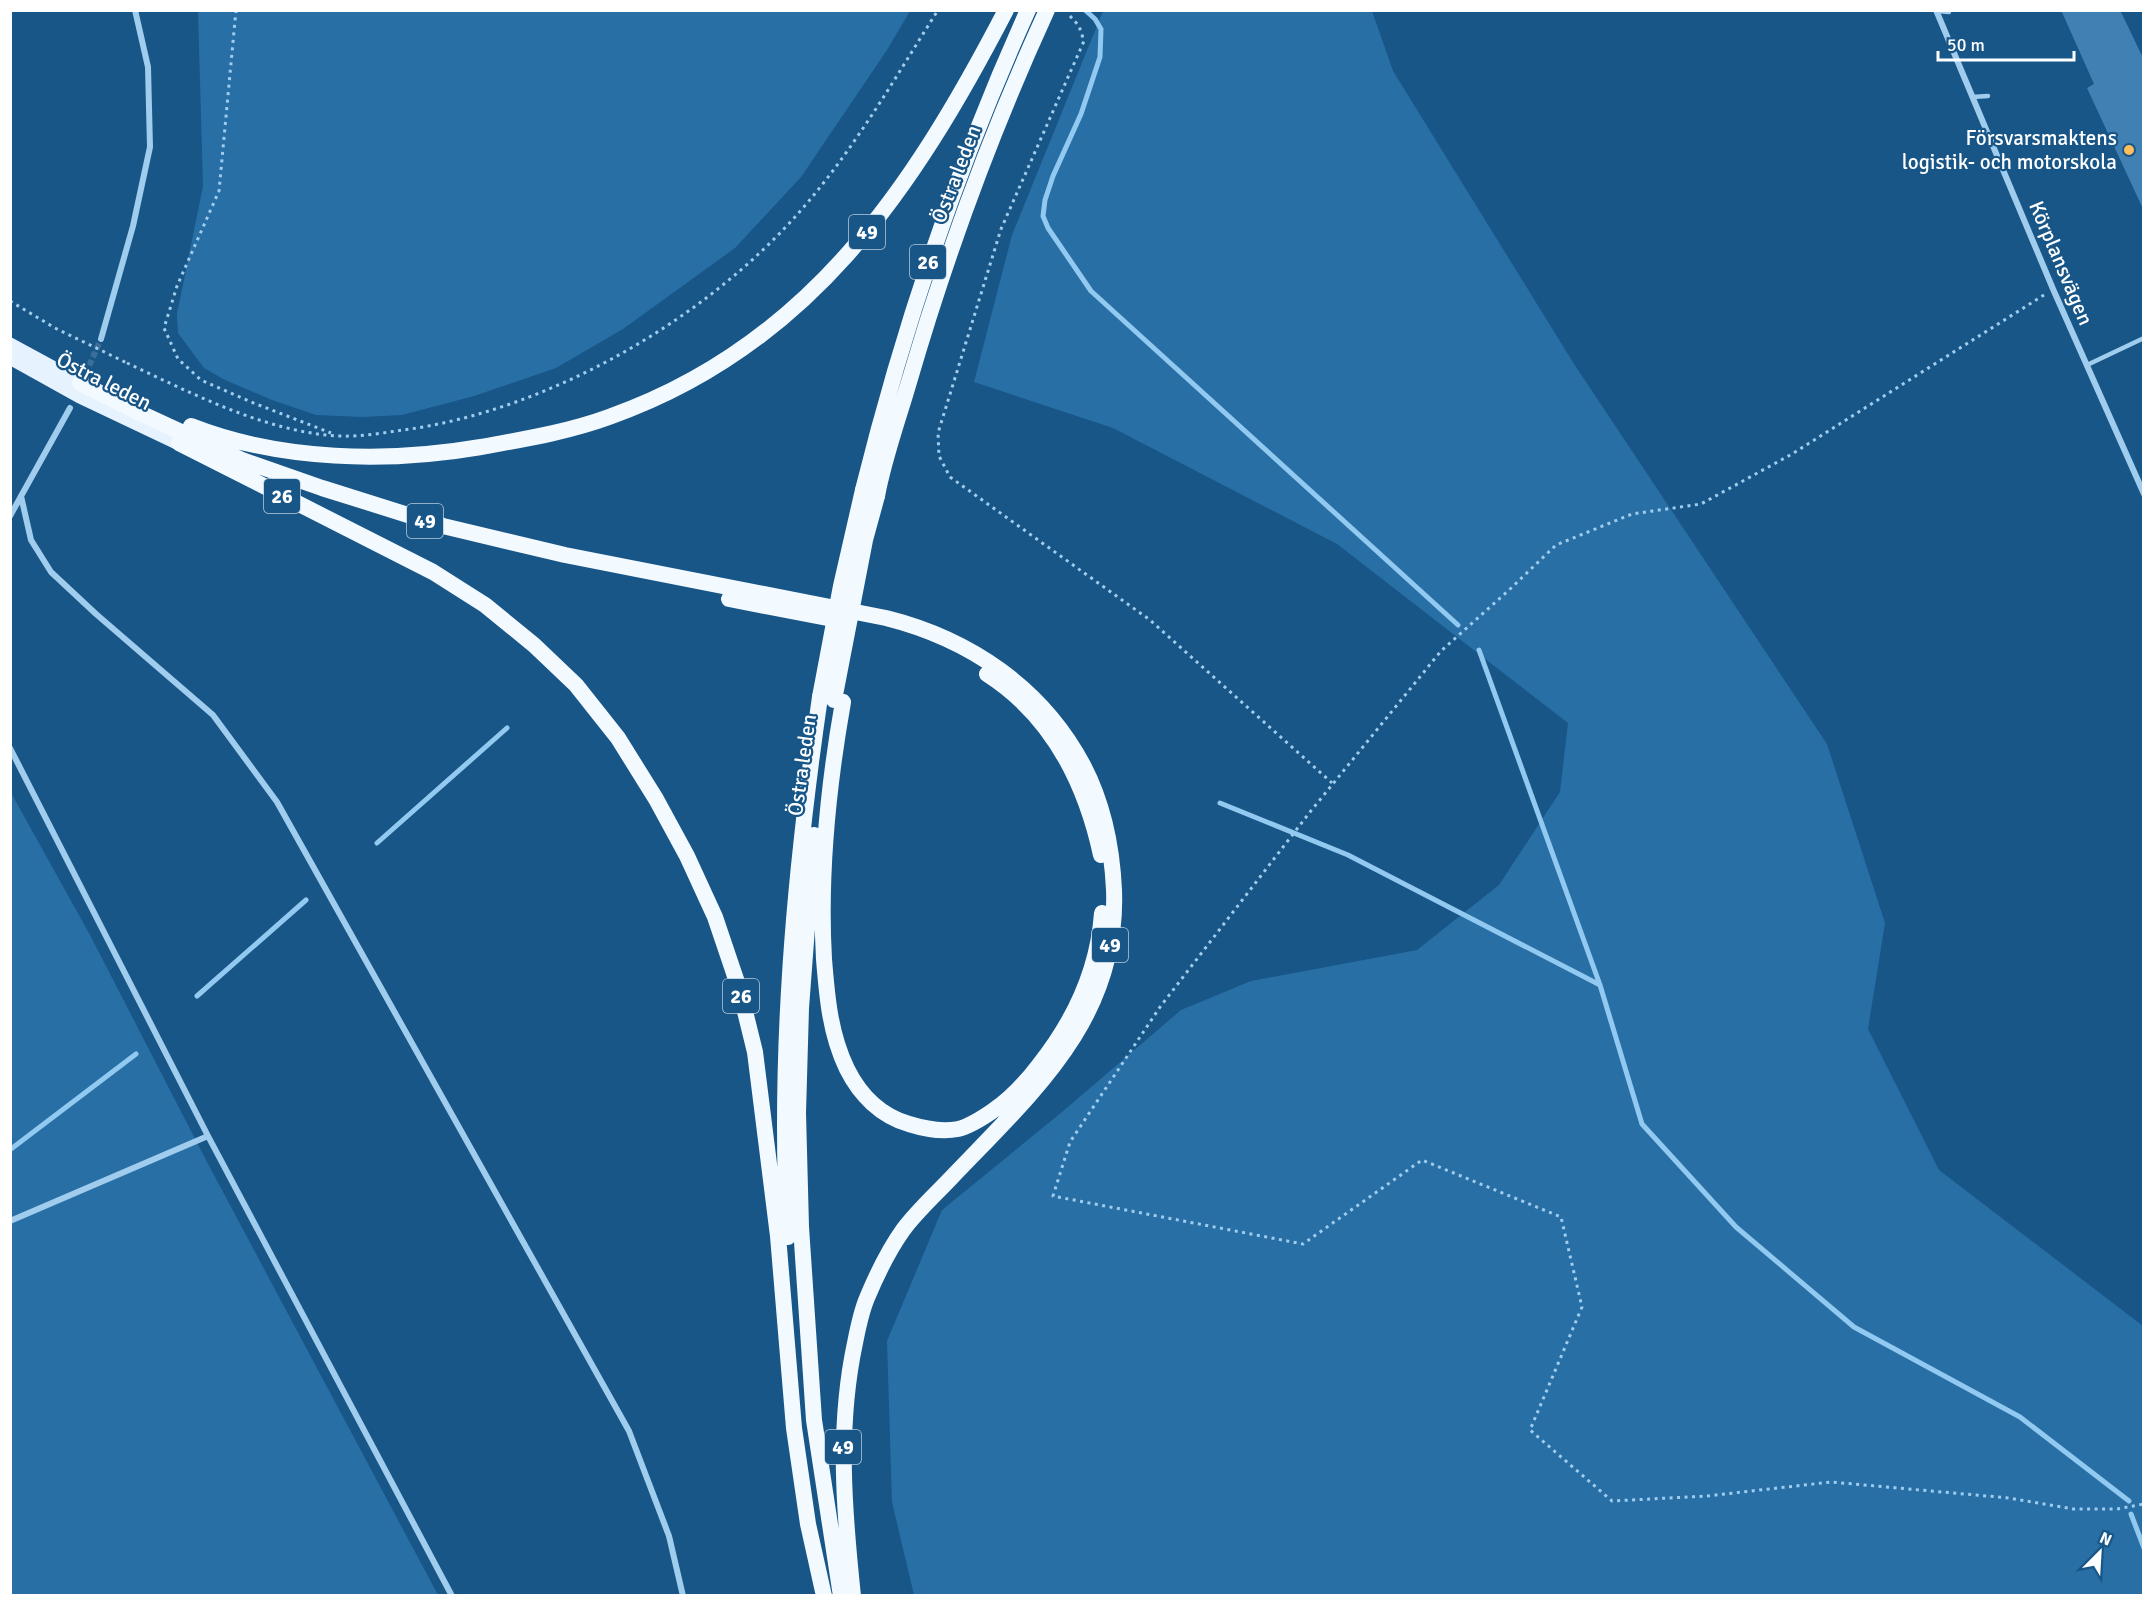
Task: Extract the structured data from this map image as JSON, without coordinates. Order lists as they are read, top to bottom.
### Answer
{
  "streets": {
    "highway": ["Östra leden", "49", "26"],
    "street": ["Körplansvägen"]
  },
  "crossings": [
    ["Östra leden", "49"],
    ["Östra leden", "26"],
    ["49", "26"]
  ],
  "places": ["Försvarsmaktens logistik- och motorskola"],
  "scale_bar": "50 m",
  "north": "top right"
}
